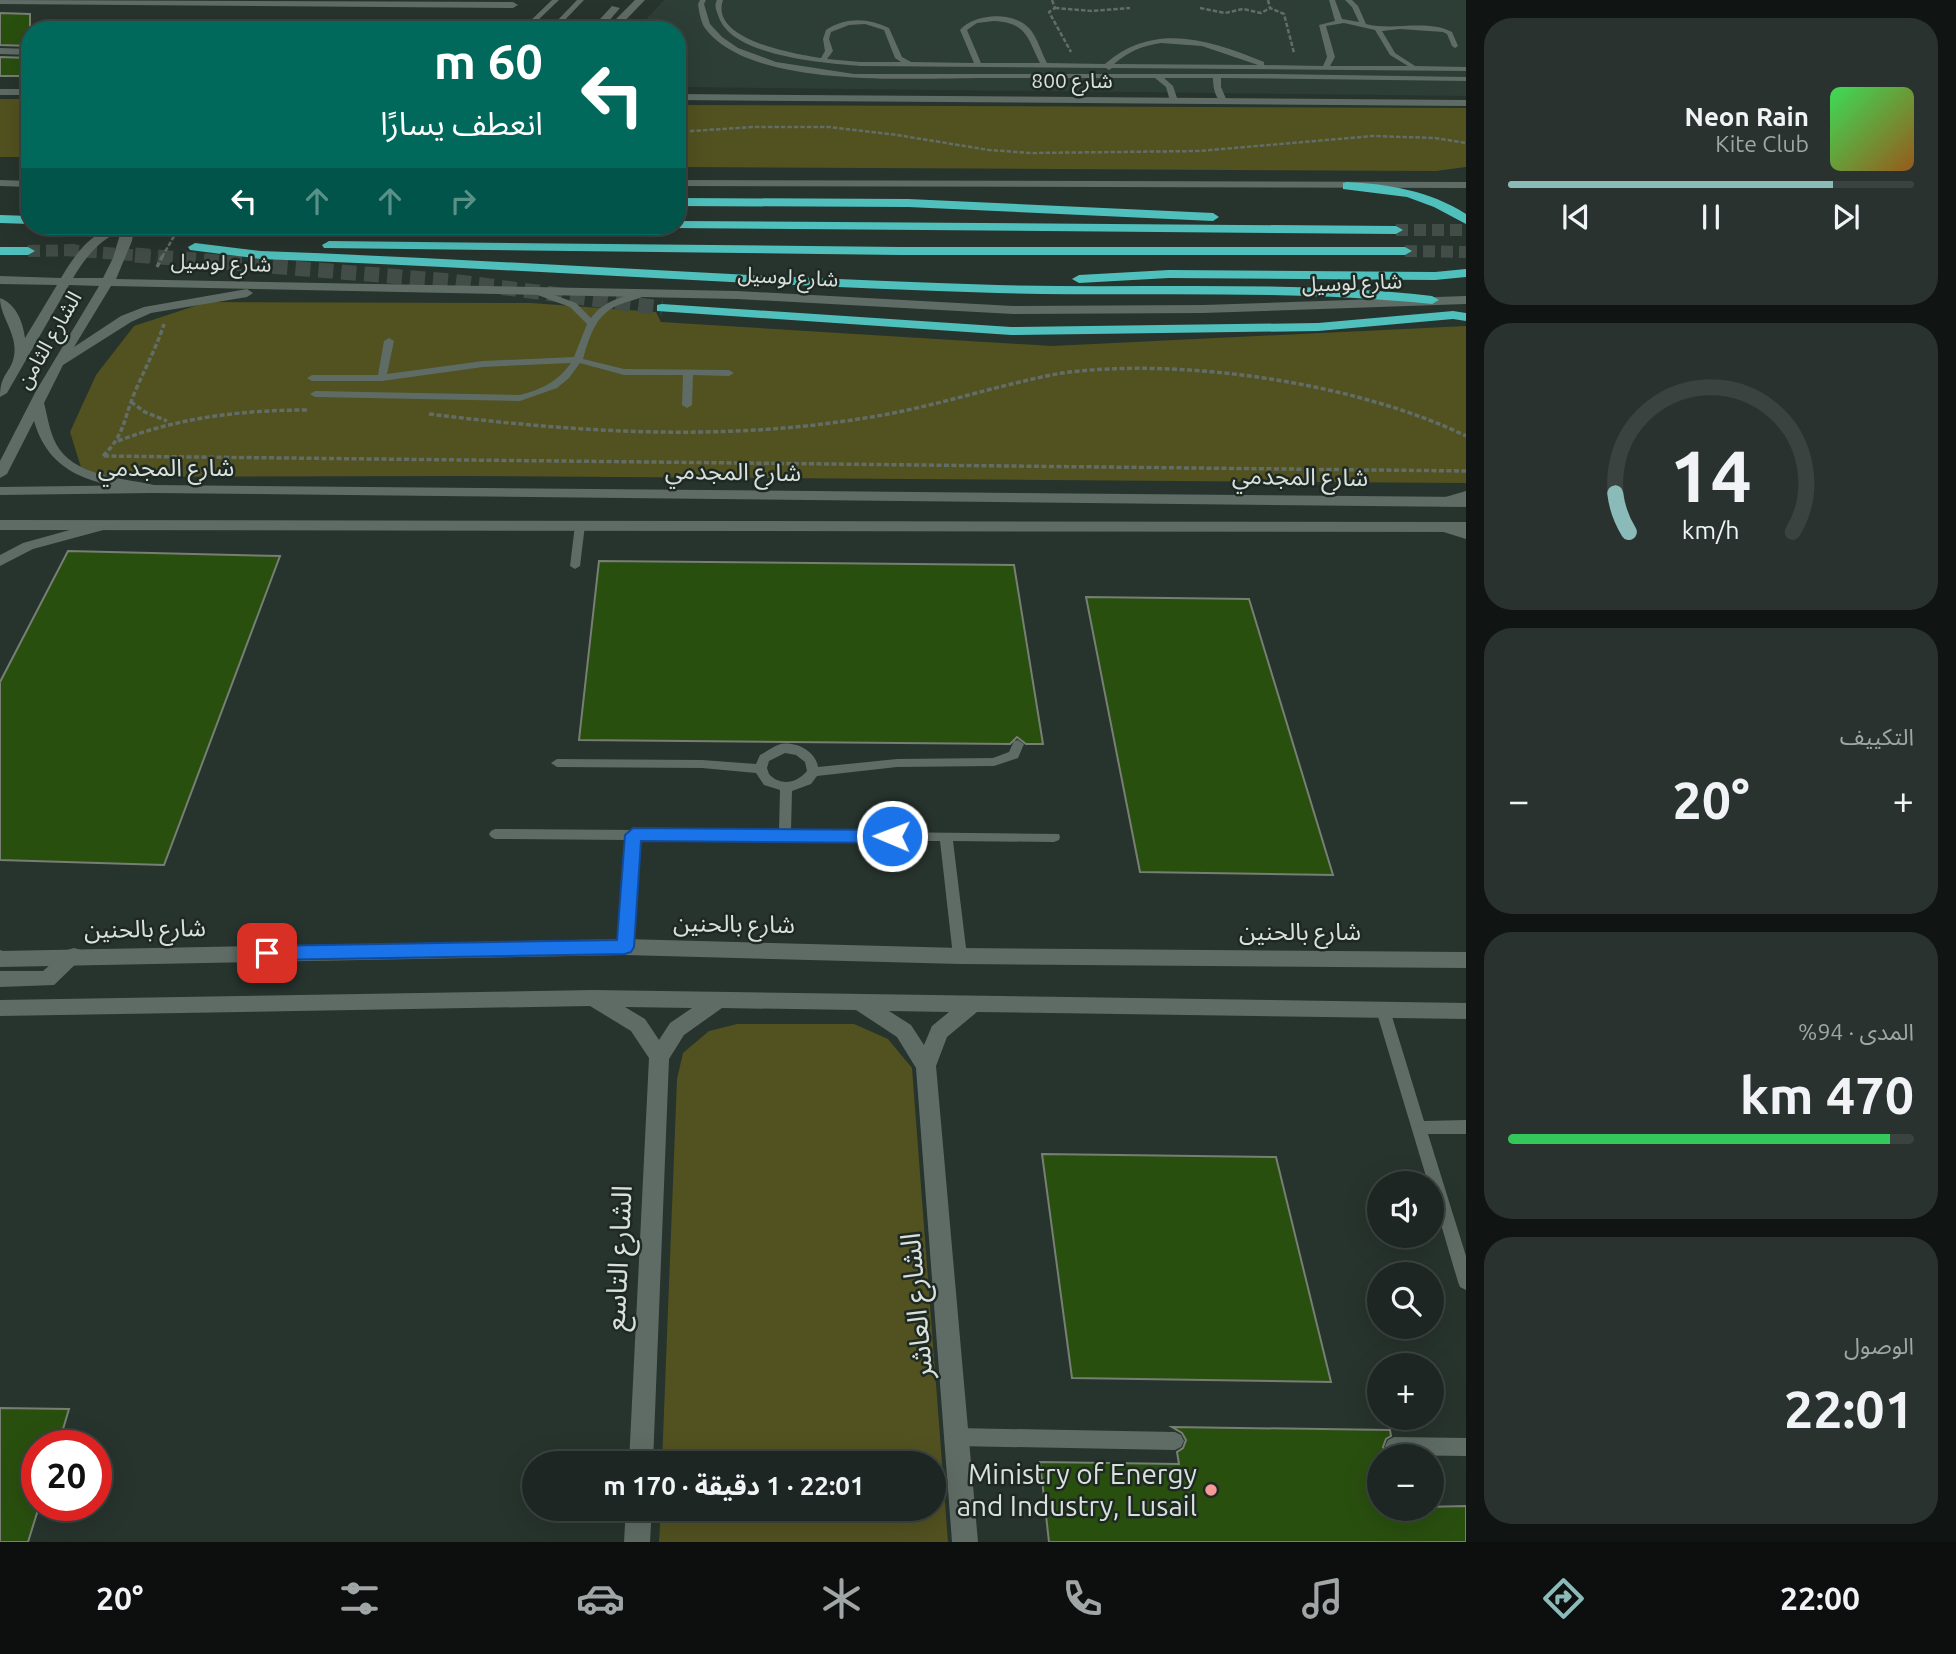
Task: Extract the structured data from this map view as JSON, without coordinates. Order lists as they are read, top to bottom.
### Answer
{
  "streets": {
    "highway": ["شارع لوسيل"],
    "street": [
      "شارع 800",
      "الشارع الثامن",
      "شارع المجدمي",
      "شارع بالحنين",
      "الشارع التاسع",
      "الشارع العاشر"
    ]
  },
  "crossings": [
    ["شارع لوسيل", "الشارع الثامن"]
  ],
  "places": ["Ministry of Energy and Industry, Lusail"],
  "page": {
    "turn": ["60 m", "انعطف يسارًا"],
    "song": ["Neon Rain", "Kite Club"],
    "tile": [
      "التكييف",
      ["المدى · 94%", "470 km"],
      ["الوصول", "22:01"]
    ],
    "heat": ["−", "20°", "+"],
    "map_buttons": ["+", "−"],
    "limit": "20",
    "trip": "22:01 · 1 دقيقة · 170 m",
    "tabs": ["22:00", "20°"],
    "gauge": ["14", "km/h"]
  }
}
